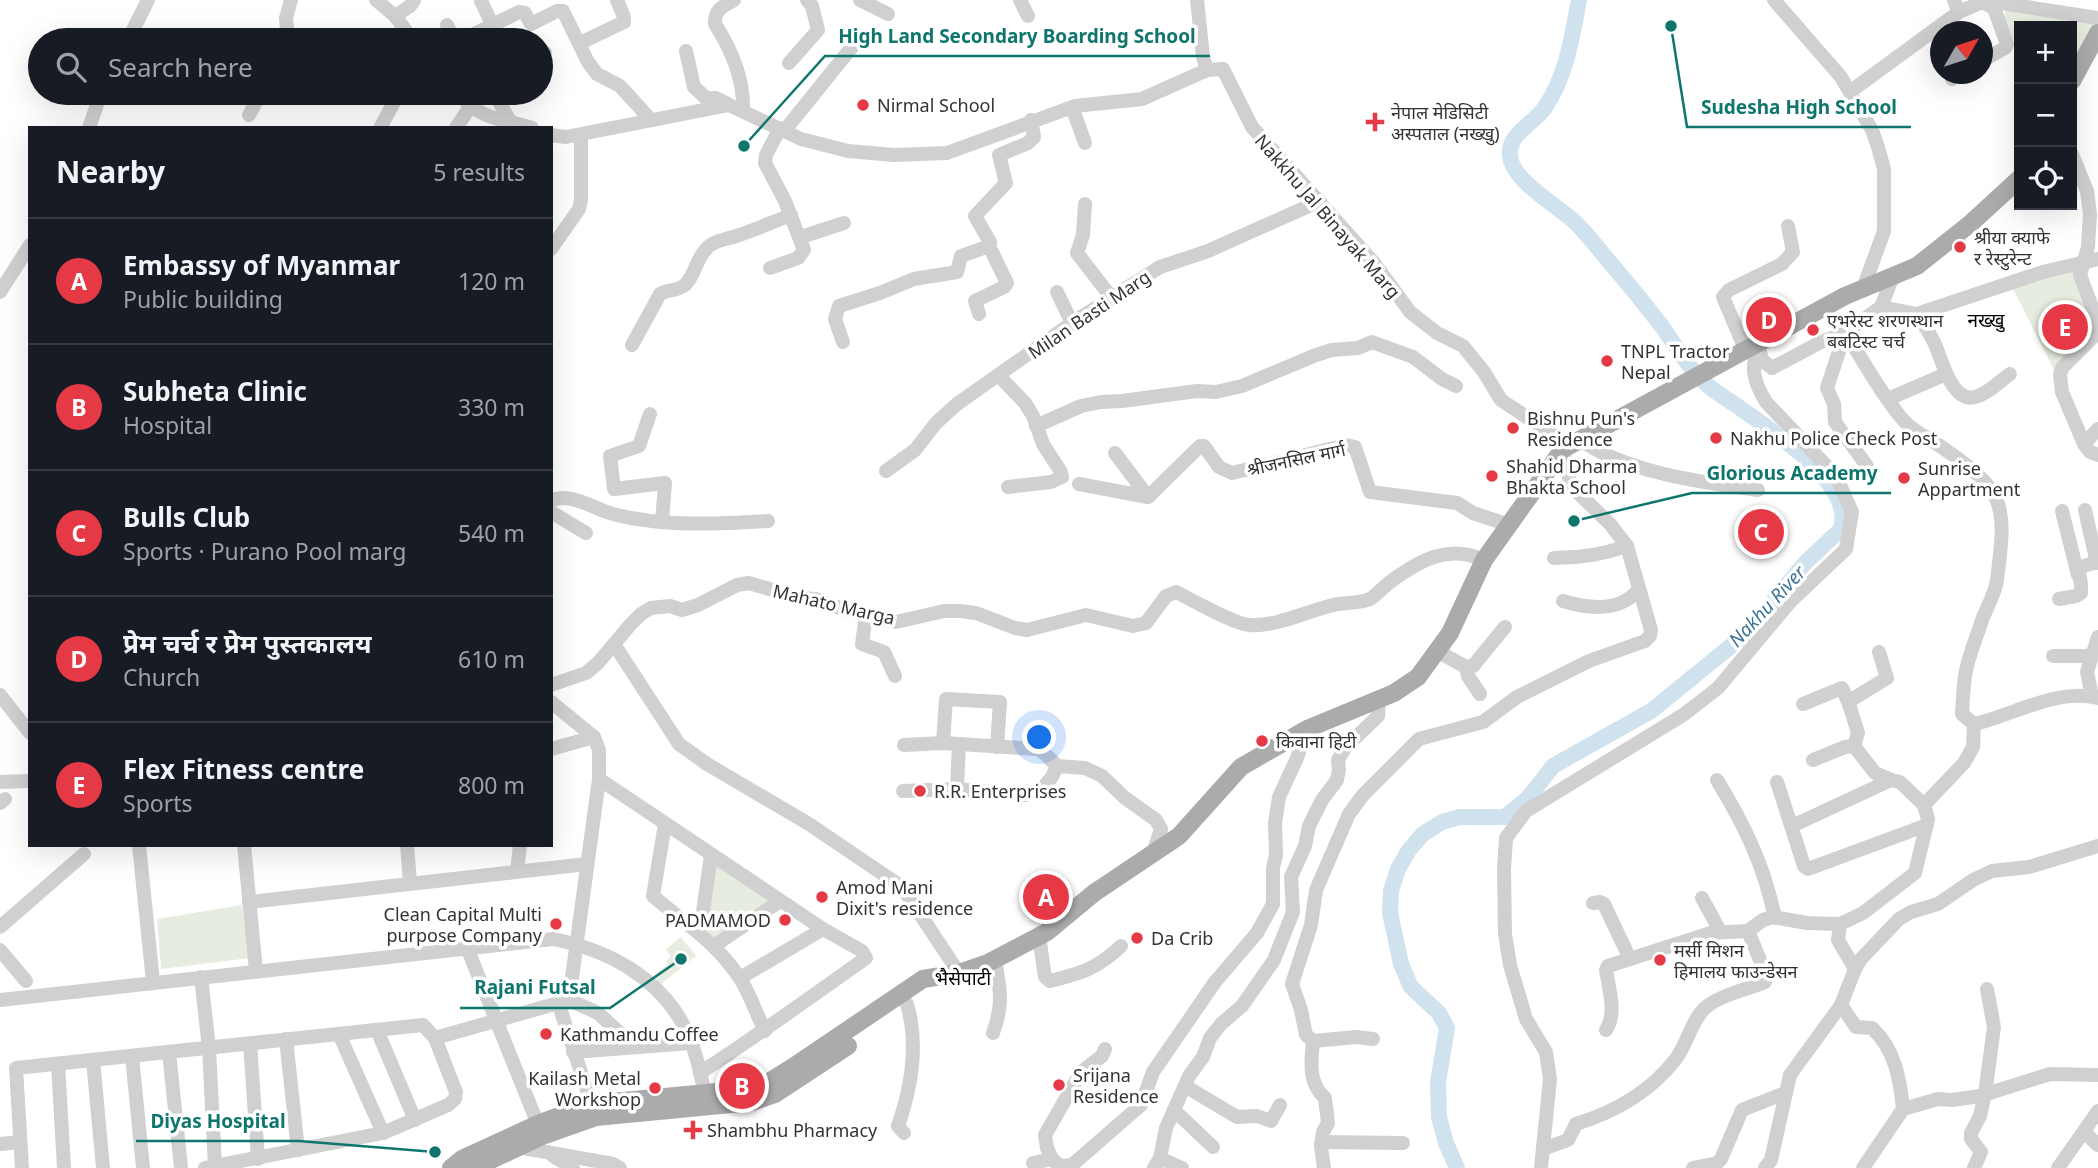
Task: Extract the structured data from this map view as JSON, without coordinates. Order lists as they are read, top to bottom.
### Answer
{
  "streets": {
    "street": [
      "Nakkhu Jal Binayak Marg",
      "Milan Basti Marg",
      "श्रीजनसिल मार्ग",
      "Mahato Marga"
    ]
  },
  "crossings": [
    ["Nakkhu Jal Binayak Marg", "Milan Basti Marg"]
  ],
  "districts": ["नख्खु", "भैसेपाटी"],
  "water": ["Nakhu River"],
  "places": {
    "other": [
      "Sudesha High School",
      "Nirmal School",
      "High Land Secondary Boarding School",
      "श्रीया क्याफे र रेस्टुरेन्ट",
      "एभरेस्ट शरणस्थान बबटिस्ट चर्च",
      "TNPL Tractor Nepal",
      "Bishnu Pun's Residence",
      "Nakhu Police Check Post",
      "Shahid Dharma Bhakta School",
      "Sunrise Appartment",
      "Glorious Academy",
      "किवाना हिटी",
      "R.R. Enterprises",
      "Amod Mani Dixit's residence",
      "PADMAMOD",
      "Clean Capital Multi purpose Company",
      "Da Crib",
      "Rajani Futsal",
      "मर्सी मिशन हिमालय फाउन्डेसन",
      "Kathmandu Coffee",
      "Srijana Residence",
      "Kailash Metal Workshop",
      "Diyas Hospital"
    ],
    "health": ["नेपाल मेडिसिटी अस्पताल (नख्खु)", "Shambhu Pharmacy"]
  },
  "north": "top right",
  "page": {
    "map_buttons": ["+", "−"],
    "search": "Search here",
    "heading": ["Nearby", "5 results"],
    "list": [
      {
        "mark": "A",
        "name": "Embassy of Myanmar",
        "note": "Public building",
        "value": "120 m"
      },
      {
        "mark": "B",
        "name": "Subheta Clinic",
        "note": "Hospital",
        "value": "330 m"
      },
      {
        "mark": "C",
        "name": "Bulls Club",
        "note": "Sports · Purano Pool marg",
        "value": "540 m"
      },
      {
        "mark": "D",
        "name": "प्रेम चर्च र प्रेम पुस्तकालय",
        "note": "Church",
        "value": "610 m"
      },
      {
        "mark": "E",
        "name": "Flex Fitness centre",
        "note": "Sports",
        "value": "800 m"
      }
    ],
    "pins": [
      "D",
      "E",
      "C",
      "A",
      "B"
    ]
  }
}
